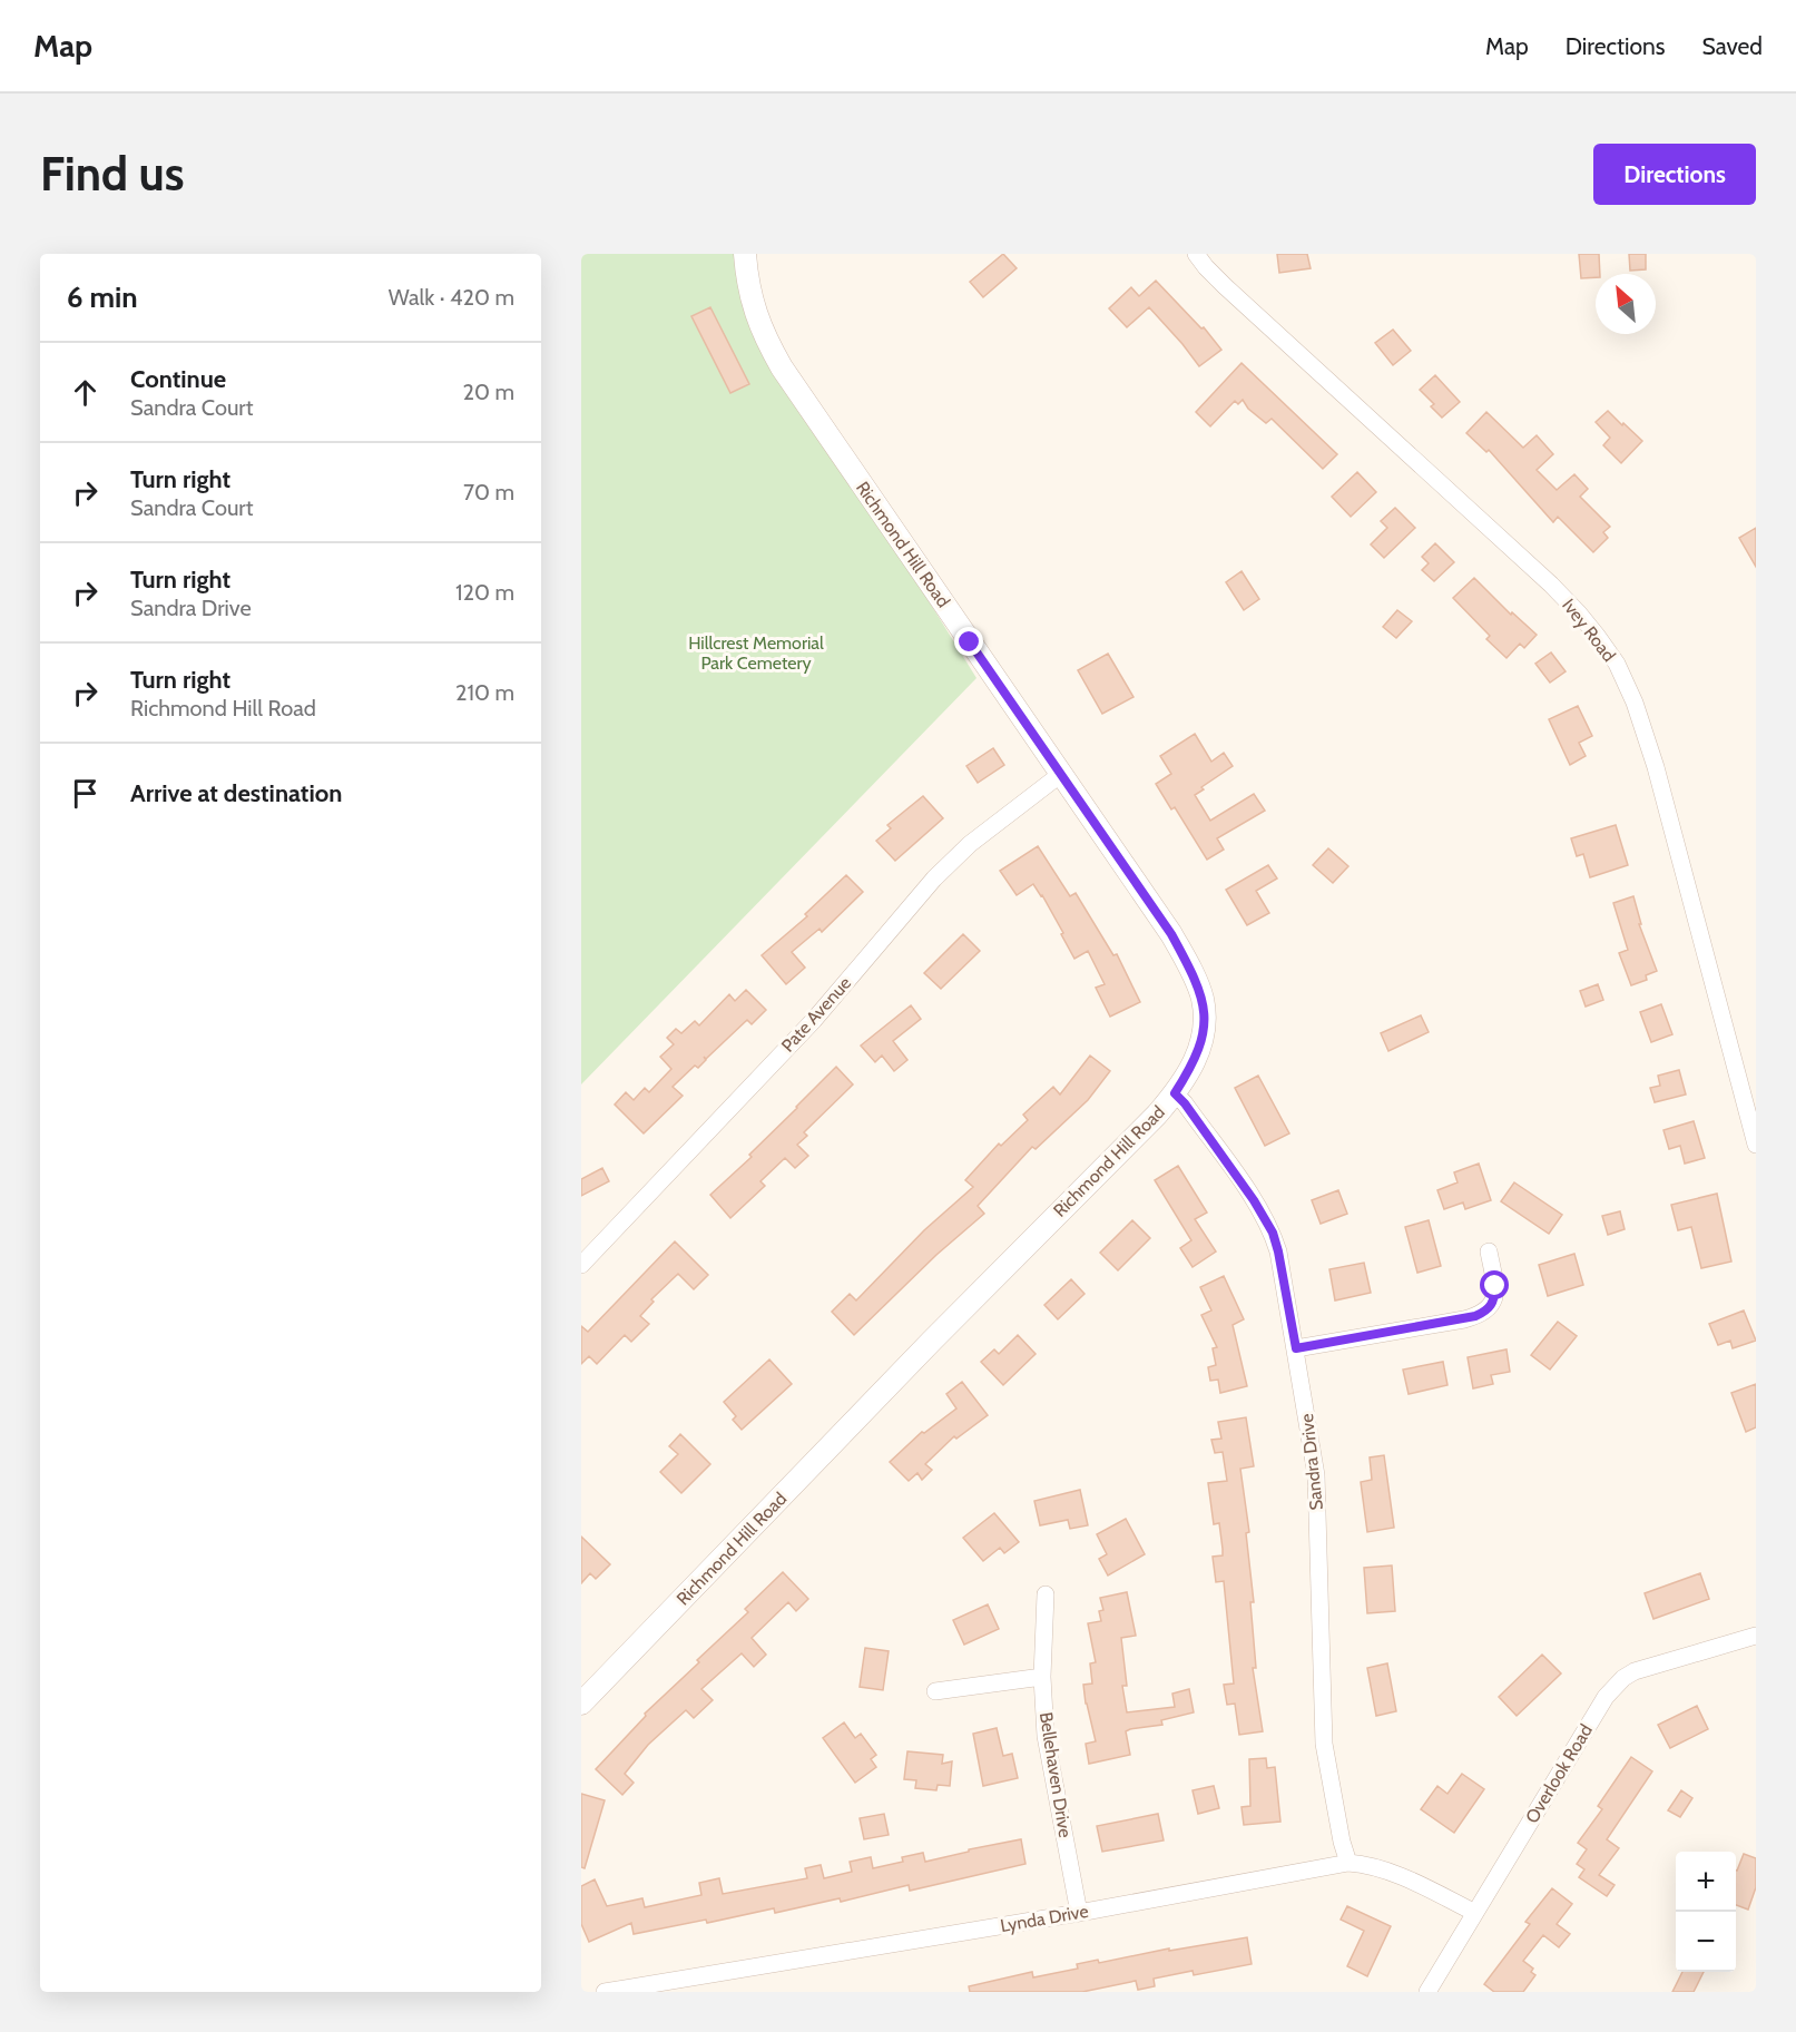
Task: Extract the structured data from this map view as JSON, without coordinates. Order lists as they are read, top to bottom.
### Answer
{
  "streets": {
    "street": [
      "Richmond Hill Road",
      "Ivey Road",
      "Pate Avenue",
      "Sandra Drive",
      "Overlook Road",
      "Bellehaven Drive",
      "Lynda Drive"
    ]
  },
  "crossings": [
    ["Richmond Hill Road", "Pate Avenue"],
    ["Richmond Hill Road", "Sandra Drive"],
    ["Sandra Drive", "Lynda Drive"],
    ["Overlook Road", "Lynda Drive"],
    ["Bellehaven Drive", "Lynda Drive"]
  ],
  "parks": ["Hillcrest Memorial Park Cemetery"],
  "north": "top left",
  "page": {
    "header": "Map",
    "nav": ["Map", "Directions", "Saved"],
    "buttons": "Directions",
    "title": "Find us",
    "heading": ["6 min", "Walk · 420 m"],
    "list": [
      ["Continue", "Sandra Court", "20 m"],
      ["Turn right", "Sandra Court", "70 m"],
      ["Turn right", "Sandra Drive", "120 m"],
      ["Turn right", "Richmond Hill Road", "210 m"],
      "Arrive at destination"
    ],
    "map_buttons": ["+", "−"]
  }
}
